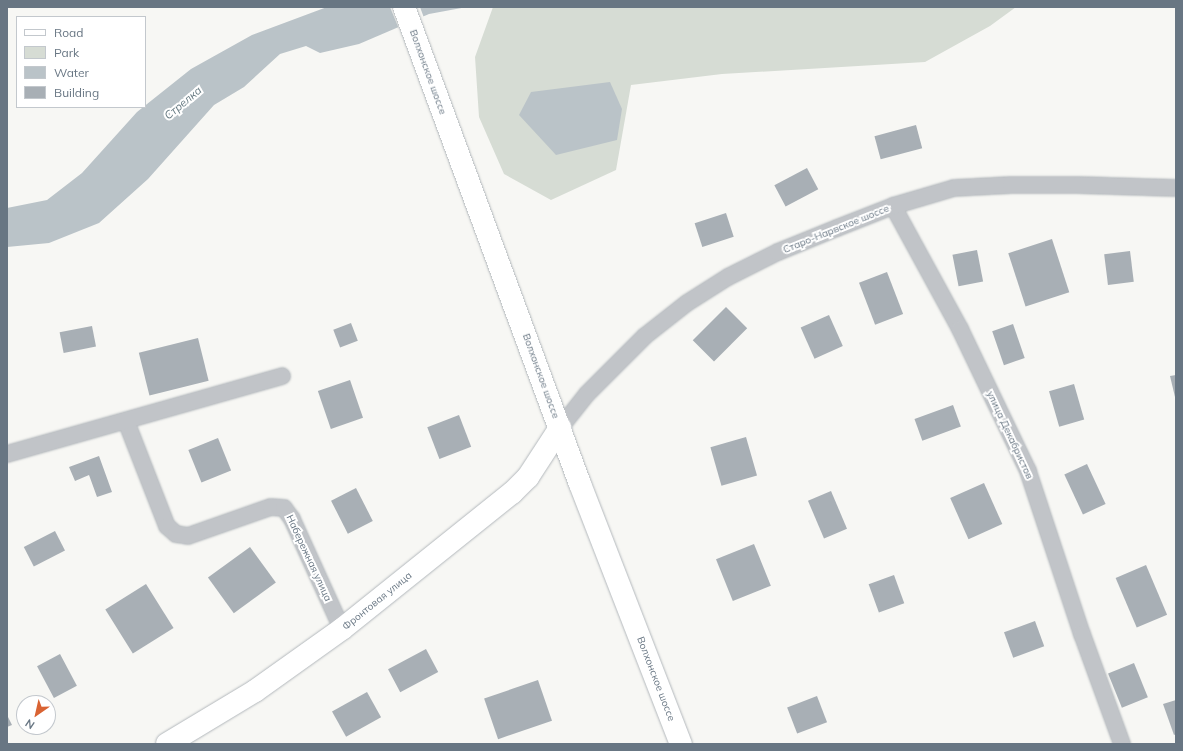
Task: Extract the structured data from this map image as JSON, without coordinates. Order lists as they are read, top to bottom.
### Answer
{
  "streets": {
    "main road": ["Волхонское шоссе", "Фронтовая улица"],
    "street": ["Старо-Нарвское шоссе", "улица Декабристов", "Набережная улица"]
  },
  "crossings": [
    ["Волхонское шоссе", "Старо-Нарвское шоссе"],
    ["Волхонское шоссе", "Фронтовая улица"],
    ["Старо-Нарвское шоссе", "улица Декабристов"],
    ["Старо-Нарвское шоссе", "Фронтовая улица"],
    ["Набережная улица", "Фронтовая улица"]
  ],
  "water": ["Стрелка"],
  "legend": [
    "Road",
    "Park",
    "Water",
    "Building"
  ],
  "north": "bottom left"
}
